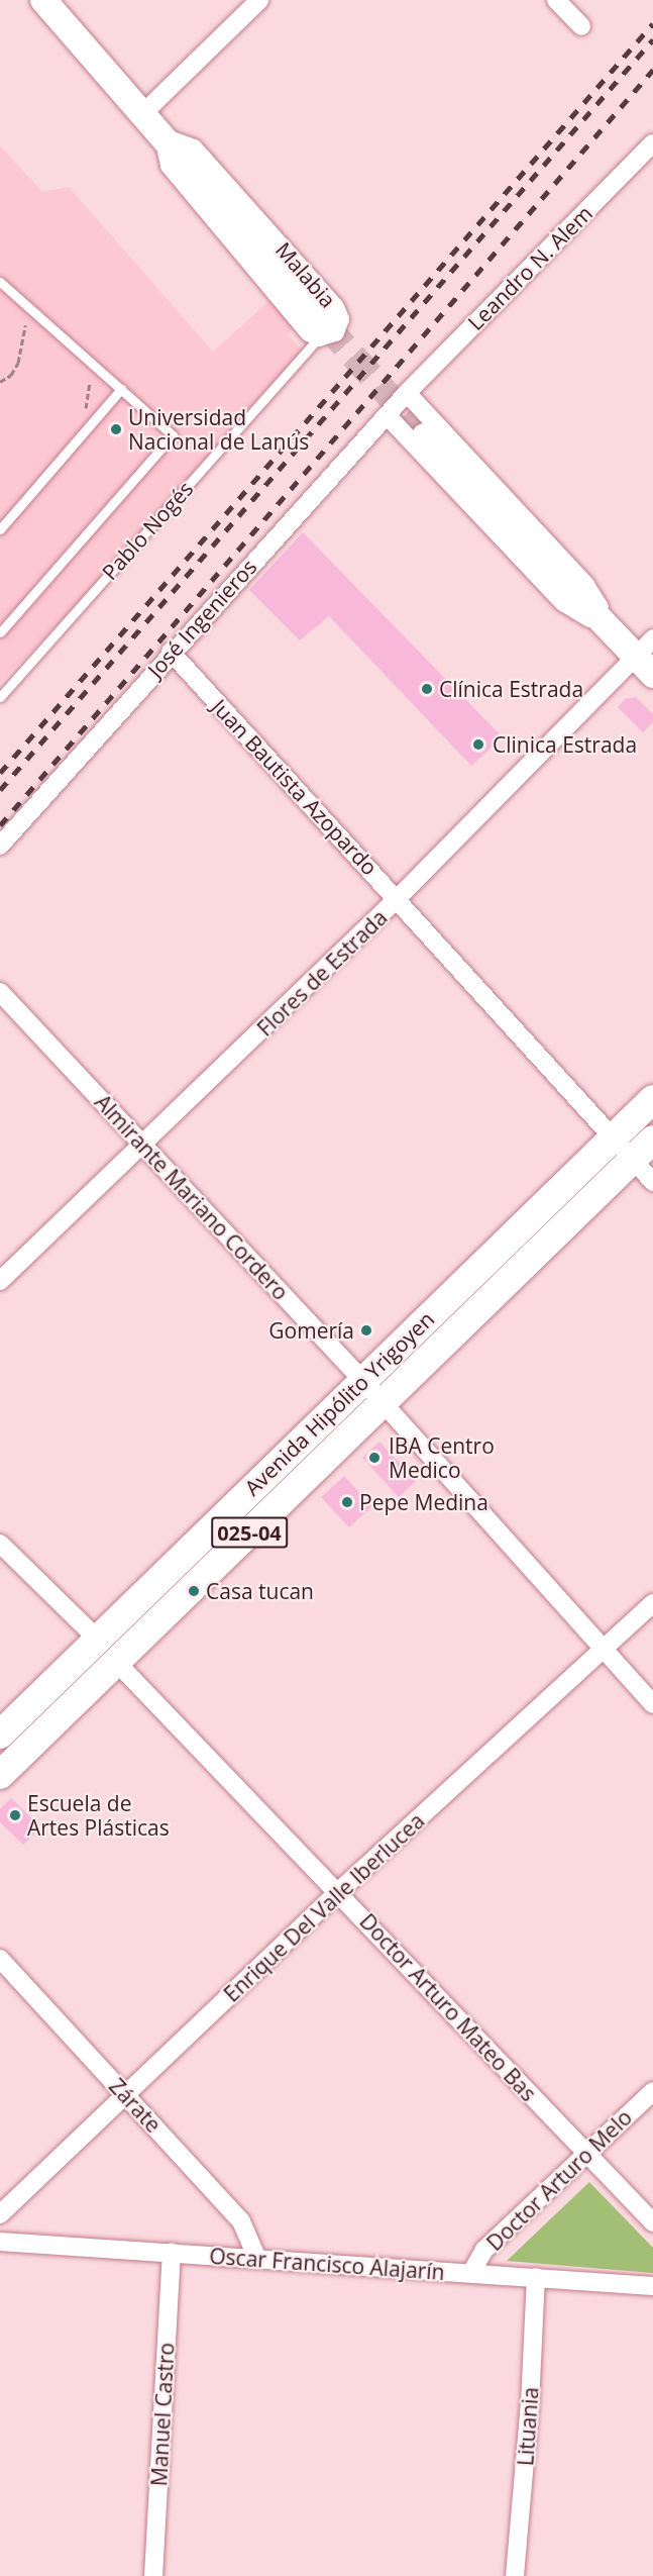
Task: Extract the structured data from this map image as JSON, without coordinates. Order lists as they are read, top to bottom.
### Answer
{
  "streets": {
    "main road": ["Malabia", "Avenida Hipólito Yrigoyen", "025-04"],
    "street": [
      "Leandro N. Alem",
      "José Ingenieros",
      "Juan Bautista Azopardo",
      "Flores de Estrada",
      "Almirante Mariano Cordero",
      "Enrique Del Valle Iberlucea",
      "Doctor Arturo Mateo Bas",
      "Zárate",
      "Doctor Arturo Melo",
      "Oscar Francisco Alajarín",
      "Manuel Castro",
      "Lituania"
    ],
    "lane": ["Pablo Nogés"]
  },
  "crossings": [
    ["Leandro N. Alem", "José Ingenieros"],
    ["Malabia", "Pablo Nogés"],
    ["José Ingenieros", "Juan Bautista Azopardo"],
    ["Juan Bautista Azopardo", "Flores de Estrada"],
    ["Juan Bautista Azopardo", "Avenida Hipólito Yrigoyen"],
    ["Flores de Estrada", "Almirante Mariano Cordero"],
    ["Almirante Mariano Cordero", "Avenida Hipólito Yrigoyen"],
    ["Almirante Mariano Cordero", "Enrique Del Valle Iberlucea"],
    ["Avenida Hipólito Yrigoyen", "Doctor Arturo Mateo Bas"],
    ["Enrique Del Valle Iberlucea", "Doctor Arturo Mateo Bas"],
    ["Enrique Del Valle Iberlucea", "Zárate"],
    ["Doctor Arturo Mateo Bas", "Doctor Arturo Melo"],
    ["Zárate", "Oscar Francisco Alajarín"],
    ["Doctor Arturo Melo", "Oscar Francisco Alajarín"],
    ["Oscar Francisco Alajarín", "Manuel Castro"],
    ["Oscar Francisco Alajarín", "Lituania"]
  ],
  "places": [
    "Universidad Nacional de Lanús",
    "Clínica Estrada",
    "Clinica Estrada",
    "Gomería",
    "IBA Centro Medico",
    "Pepe Medina",
    "Casa tucan",
    "Escuela de Artes Plásticas"
  ]
}
